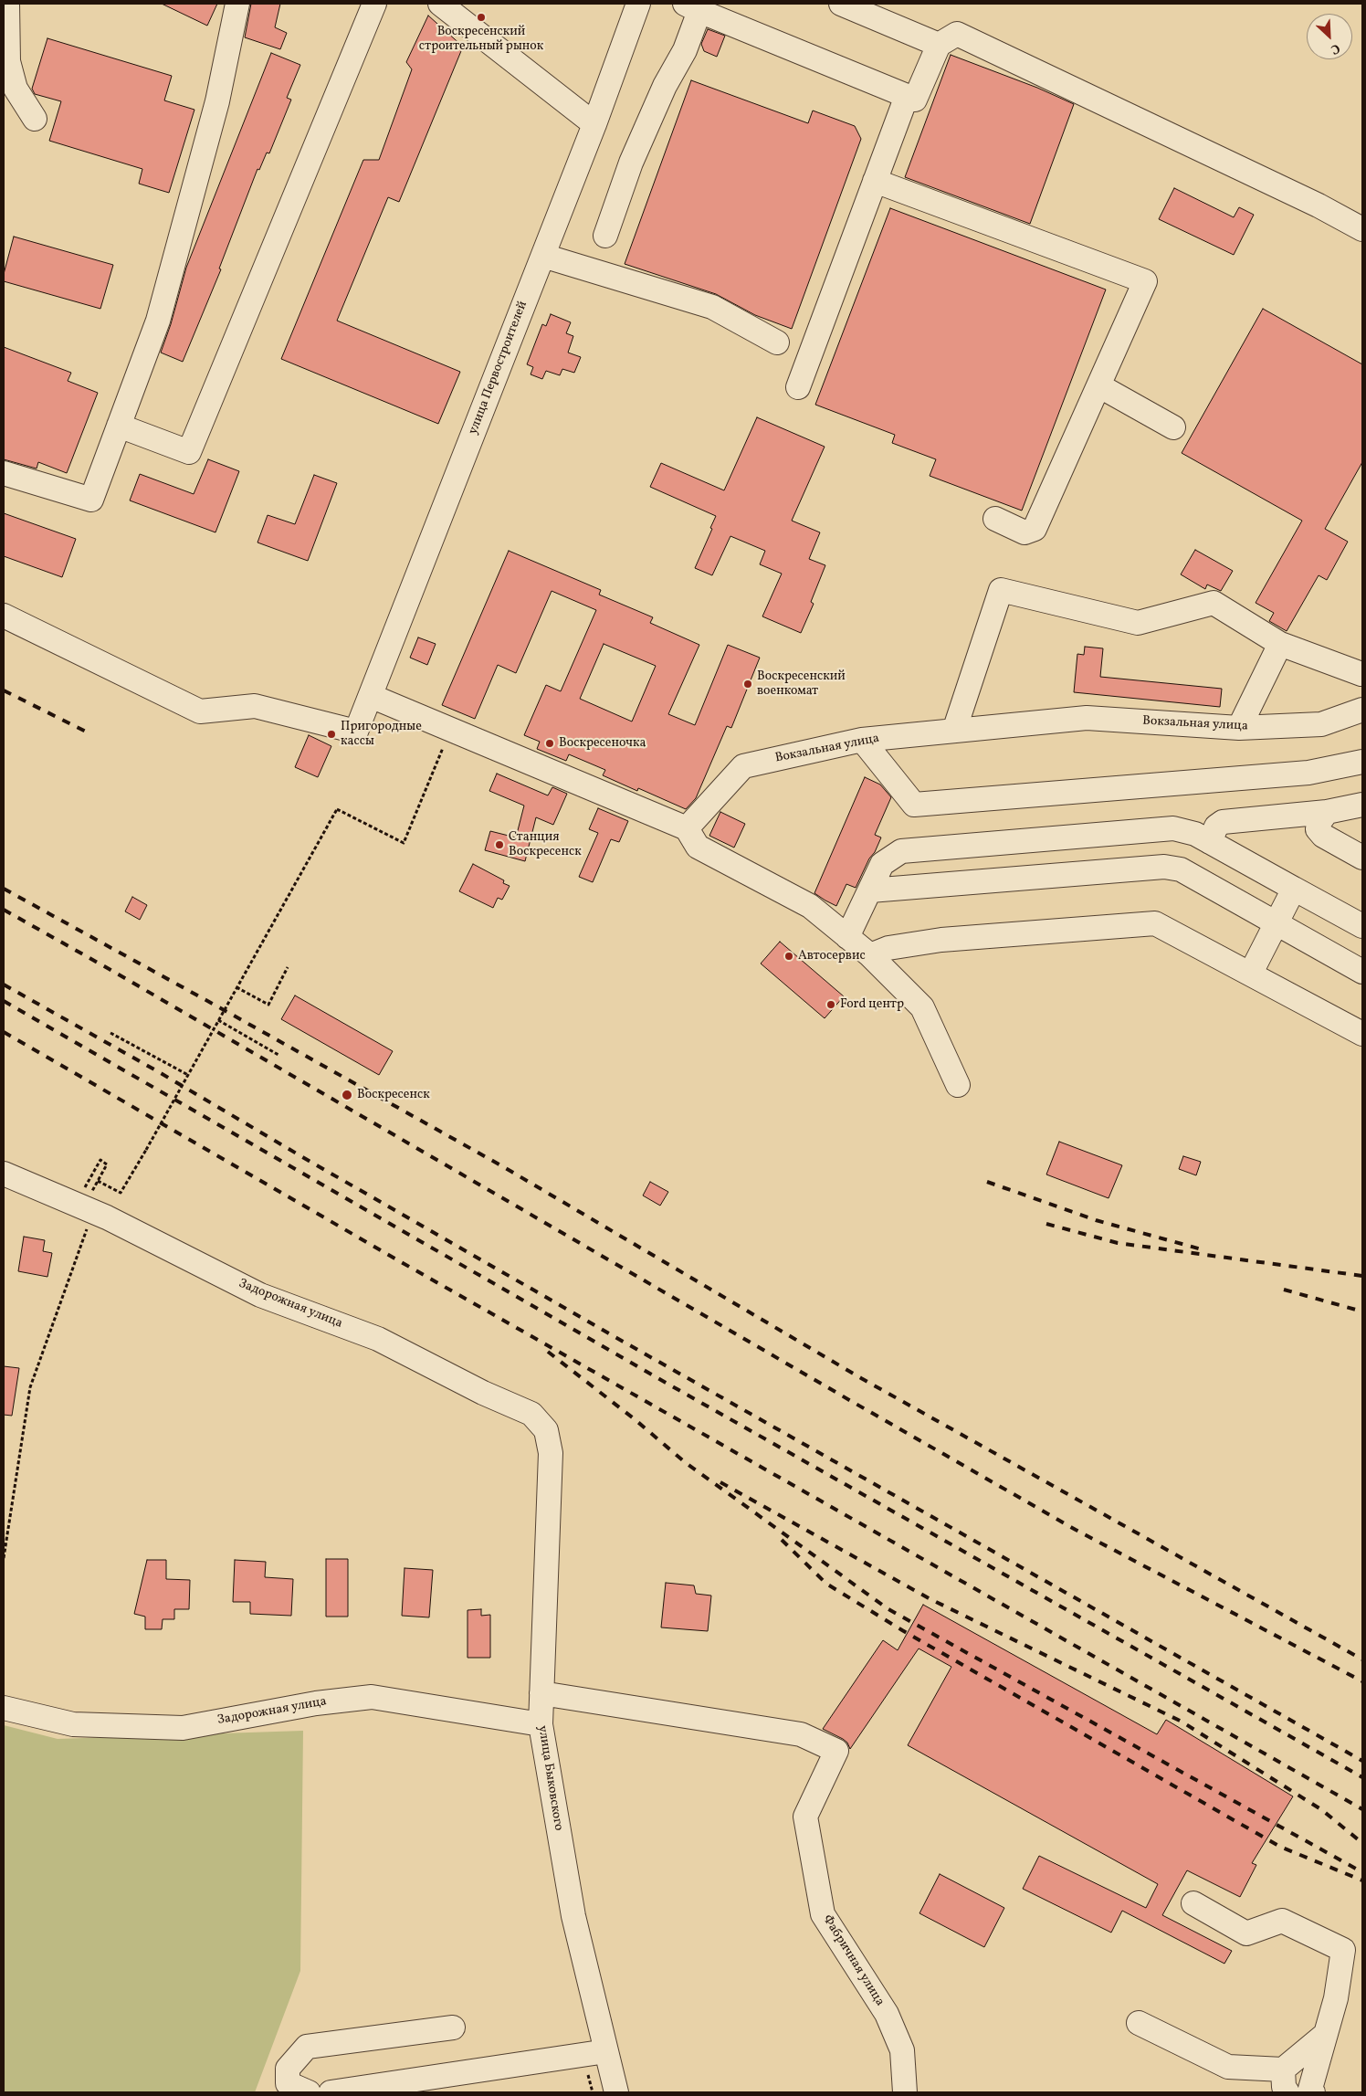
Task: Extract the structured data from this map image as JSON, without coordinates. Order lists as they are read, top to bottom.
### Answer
{
  "streets": {
    "street": [
      "улица Первостроителей",
      "Вокзальная улица",
      "Задорожная улица",
      "улица Быковского",
      "Фабричная улица"
    ]
  },
  "crossings": [
    ["Задорожная улица", "улица Быковского"],
    ["улица Быковского", "Фабричная улица"]
  ],
  "places": [
    "Воскресенский строительный рынок",
    "Воскресенский военкомат",
    "Пригородные кассы",
    "Воскресеночка",
    "Станция Воскресенск",
    "Автосервис",
    "Ford центр",
    "Воскресенск"
  ],
  "north": "bottom right"
}
